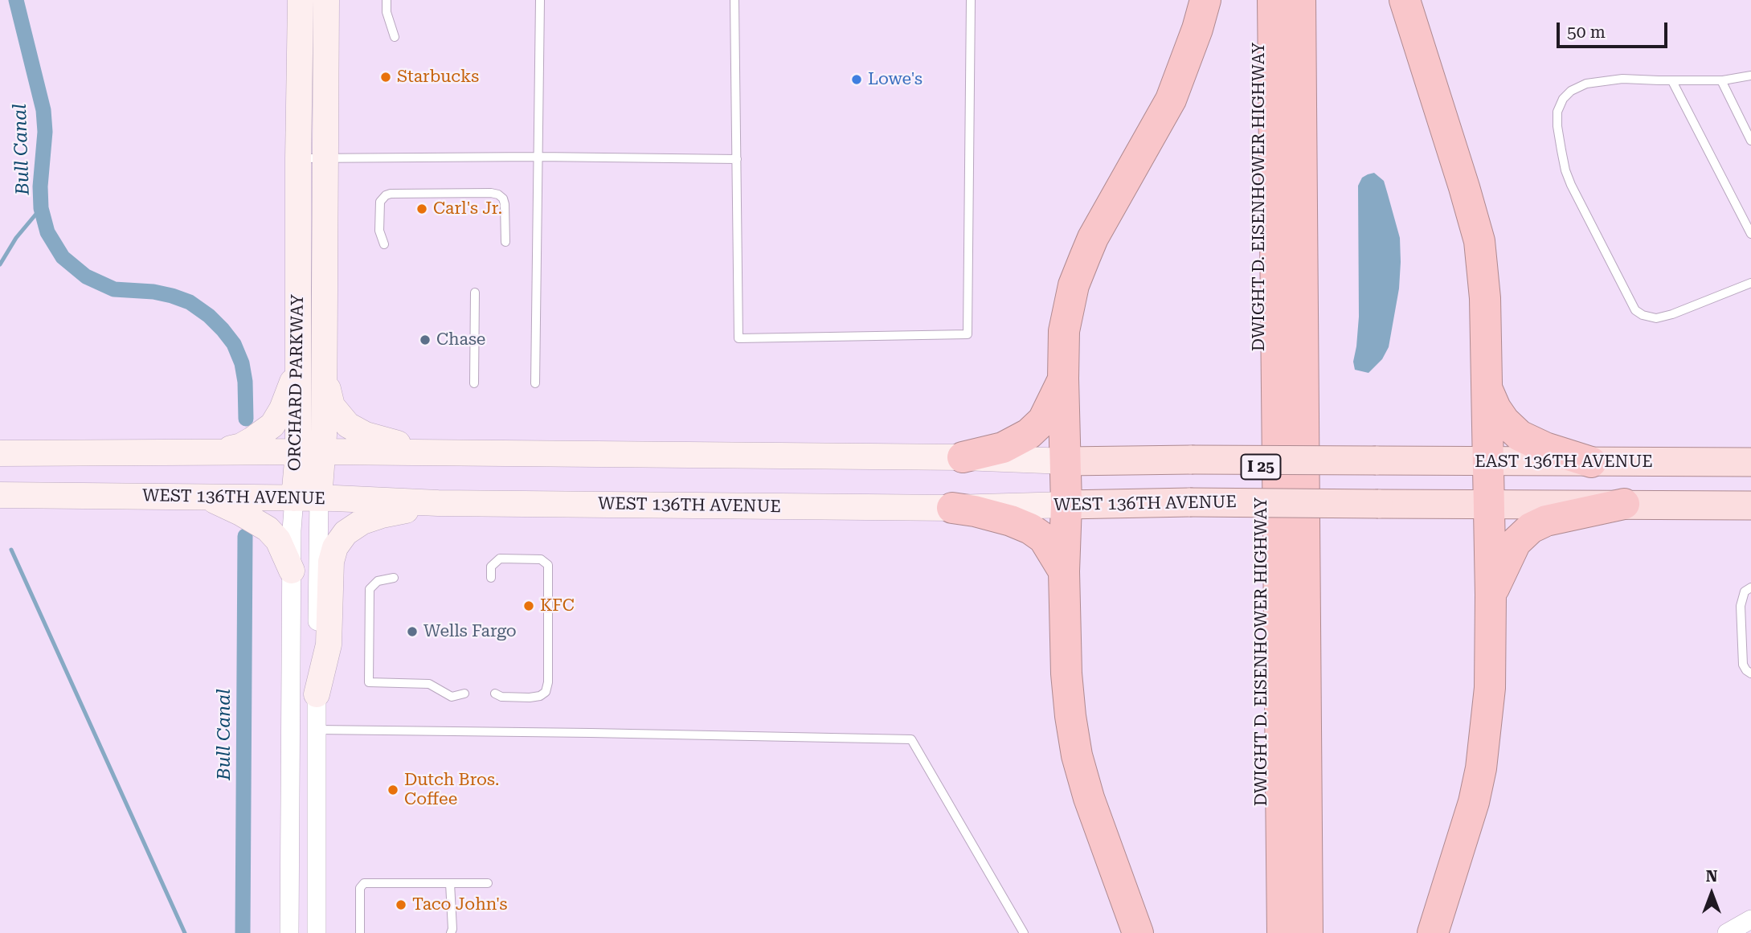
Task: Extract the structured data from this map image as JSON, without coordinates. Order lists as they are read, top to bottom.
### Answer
{
  "streets": {
    "highway": ["DWIGHT D. EISENHOWER HIGHWAY", "I 25"],
    "main road": ["ORCHARD PARKWAY", "EAST 136TH AVENUE", "WEST 136TH AVENUE"]
  },
  "crossings": [
    ["ORCHARD PARKWAY", "WEST 136TH AVENUE"]
  ],
  "water": ["Bull Canal"],
  "places": [
    "Starbucks",
    "Lowe's",
    "Carl's Jr.",
    "Chase",
    "KFC",
    "Wells Fargo",
    "Dutch Bros. Coffee",
    "Taco John's"
  ],
  "scale_bar": "50 m",
  "north": "top"
}
